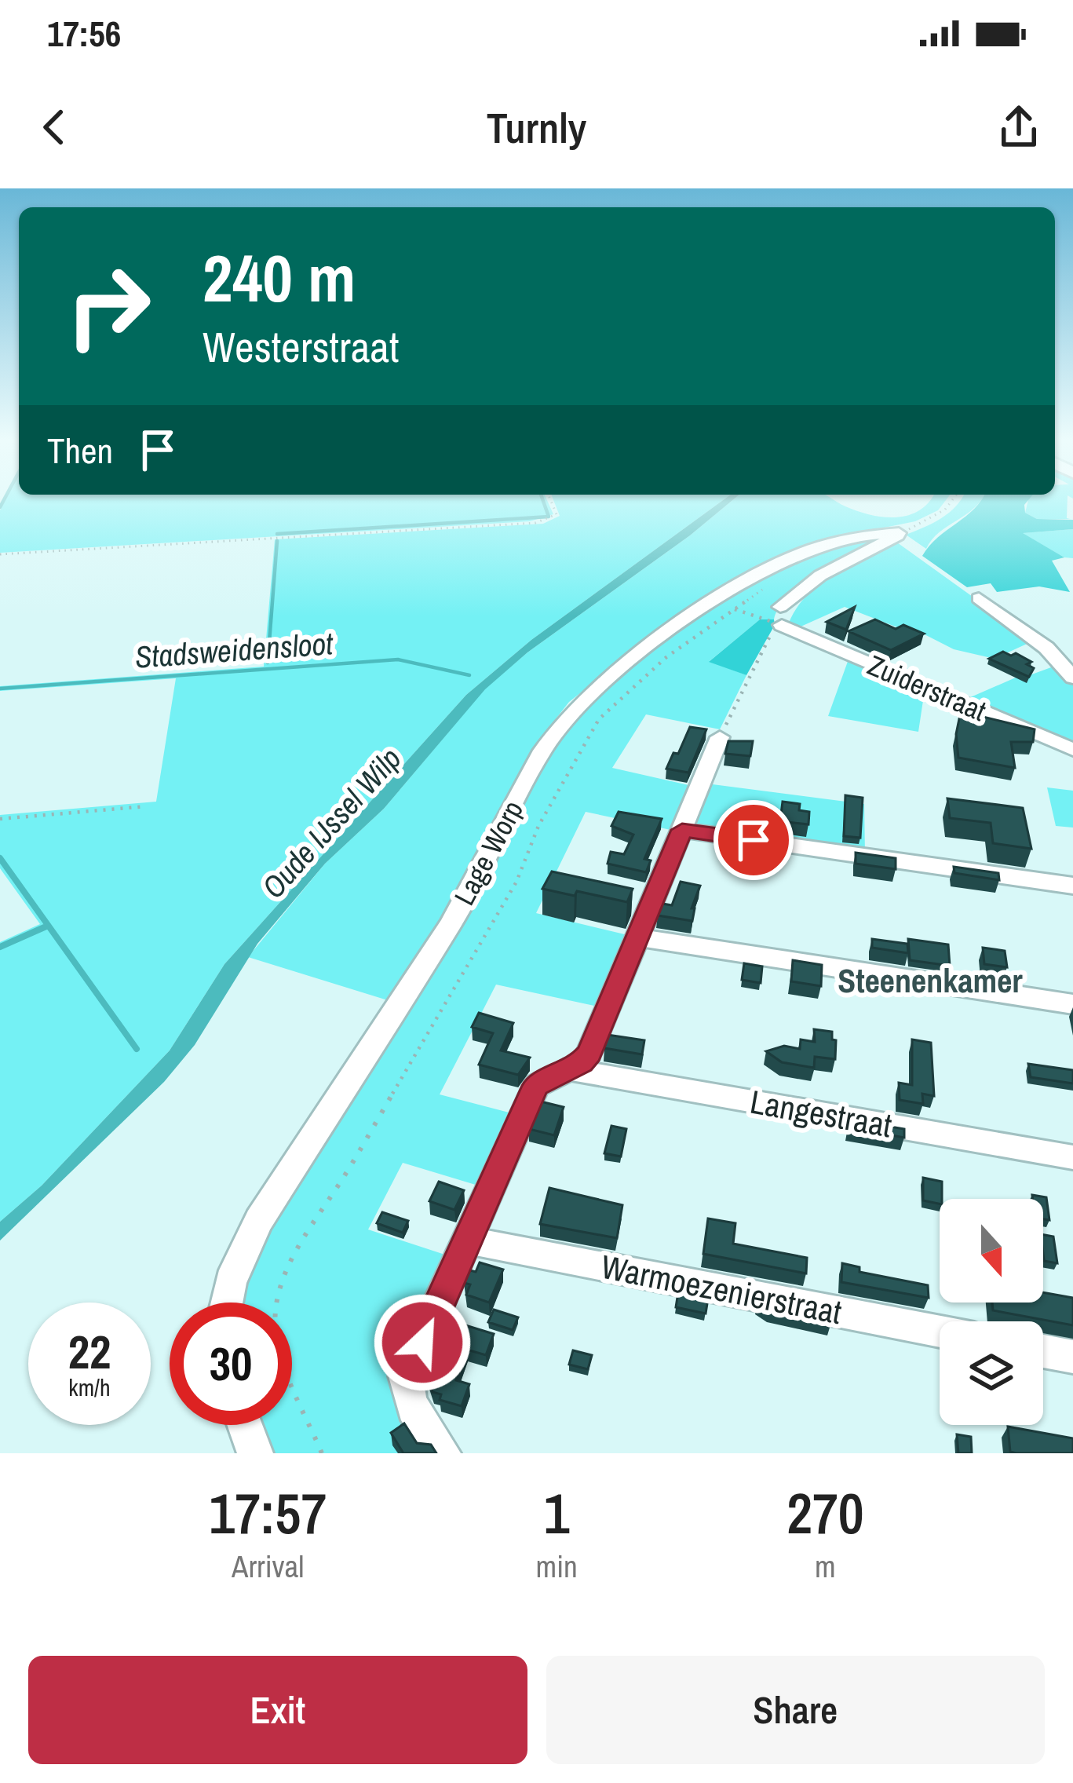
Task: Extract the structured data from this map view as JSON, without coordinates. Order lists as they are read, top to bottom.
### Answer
{
  "streets": {
    "street": [
      "Zuiderstraat",
      "Lage Worp",
      "Langestraat",
      "Warmoezenierstraat"
    ]
  },
  "districts": ["Steenenkamer"],
  "water": ["Stadsweidensloot", "Oude IJssel Wilp"],
  "north": "bottom",
  "page": {
    "status": "17:56",
    "header": "Turnly",
    "turn": ["240 m", "Westerstraat"],
    "then": "Then",
    "speed": "22 km/h",
    "limit": "30",
    "eta": [
      "17:57",
      "Arrival",
      "1",
      "min",
      "270",
      "m"
    ],
    "buttons": ["Exit", "Share"]
  }
}
